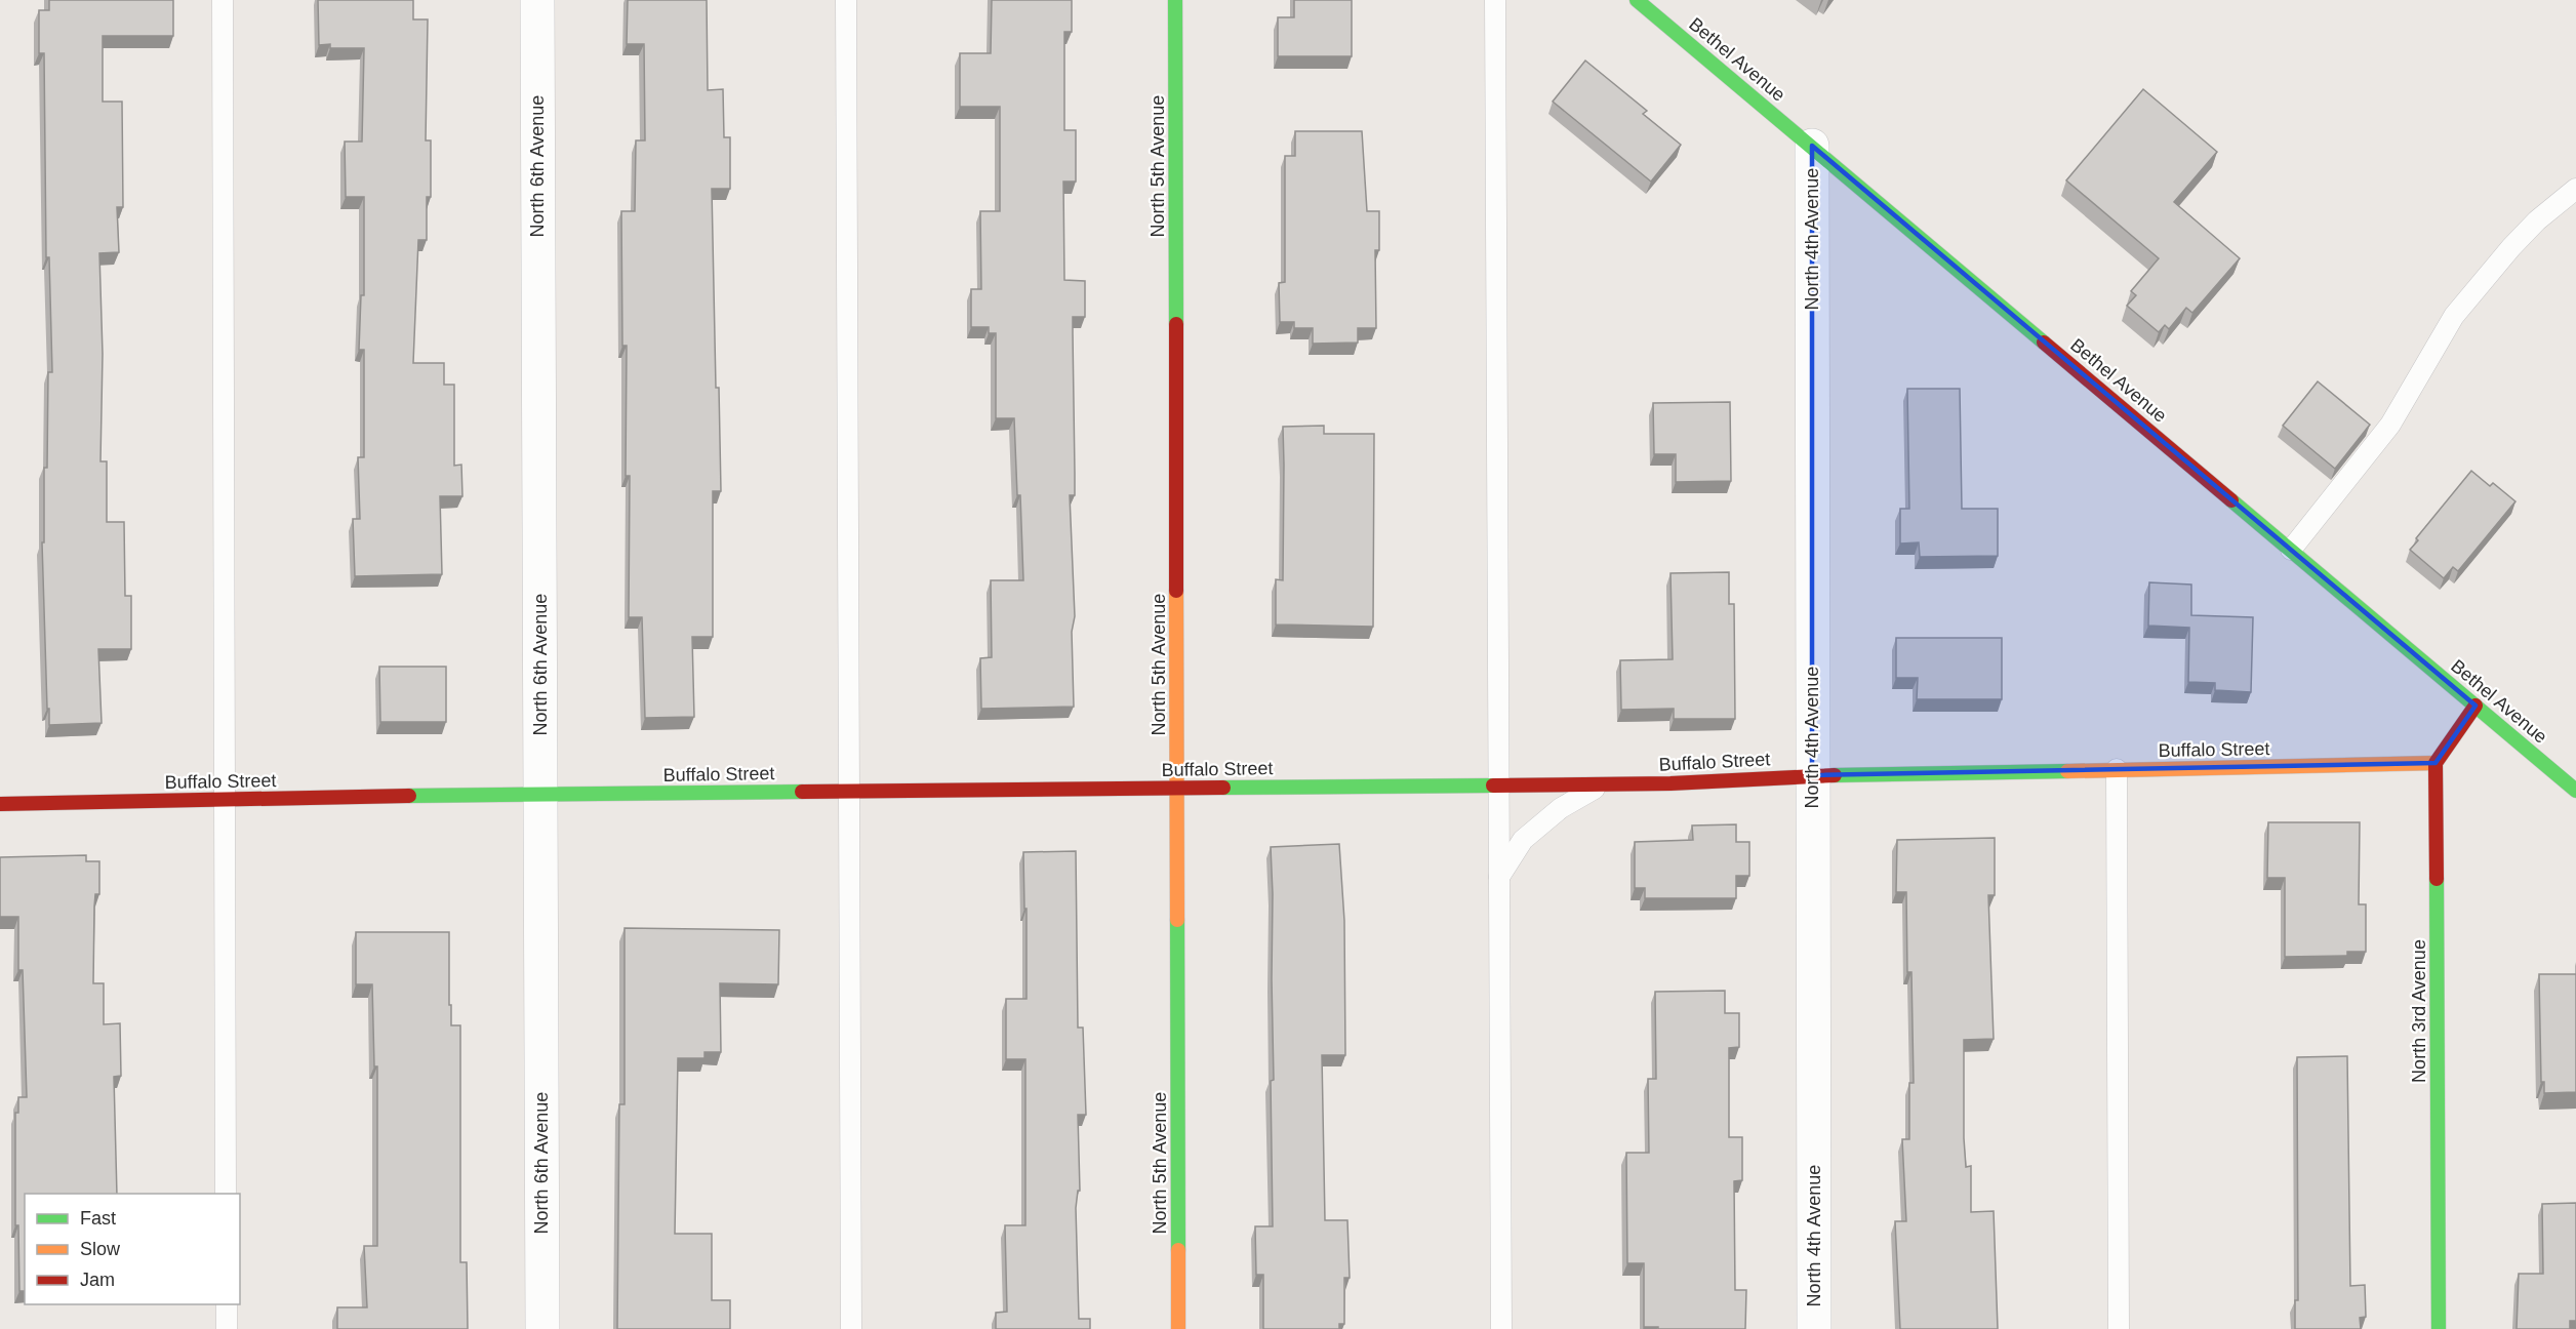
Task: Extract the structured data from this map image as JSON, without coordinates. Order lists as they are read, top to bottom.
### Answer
{
  "streets": {
    "street": [
      "Bethel Avenue",
      "North 6th Avenue",
      "North 5th Avenue",
      "North 4th Avenue",
      "Buffalo Street",
      "North 3rd Avenue"
    ]
  },
  "crossings": [
    ["Bethel Avenue", "North 4th Avenue"],
    ["North 6th Avenue", "Buffalo Street"],
    ["North 5th Avenue", "Buffalo Street"],
    ["North 4th Avenue", "Buffalo Street"],
    ["Buffalo Street", "North 3rd Avenue"]
  ],
  "legend": ["Fast", "Slow", "Jam"]
}
